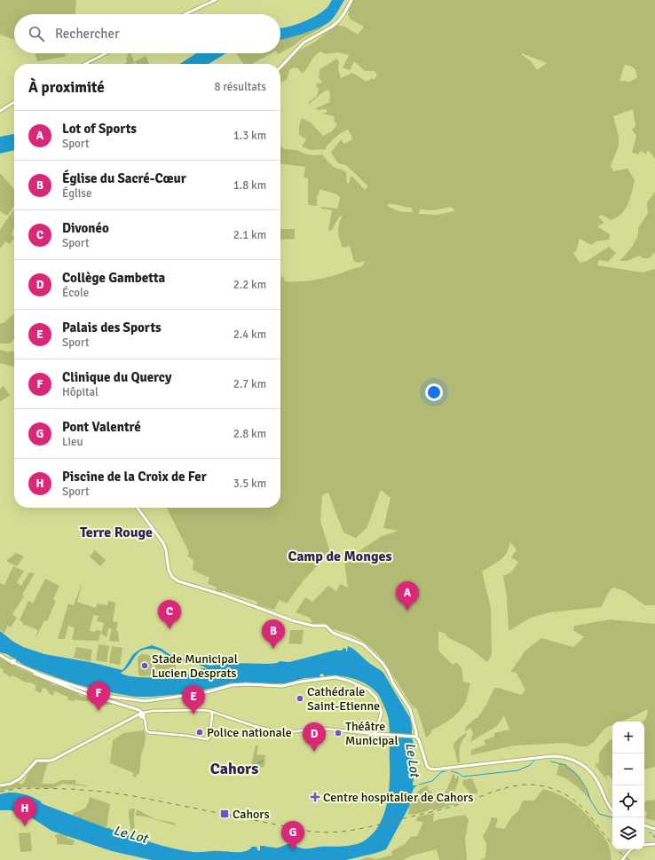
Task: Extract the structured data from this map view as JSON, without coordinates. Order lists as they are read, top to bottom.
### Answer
{
  "districts": ["Terre Rouge", "Camp de Monges", "Cahors"],
  "water": ["Le Lot"],
  "places": {
    "other": [
      "Stade Municipal Lucien Desprats",
      "Cathédrale Saint-Etienne",
      "Police nationale",
      "Théâtre Municipal"
    ],
    "health": ["Centre hospitalier de Cahors"],
    "transit": ["Cahors"]
  },
  "page": {
    "search": "Rechercher",
    "heading": ["À proximité", "8 résultats"],
    "list": [
      {
        "mark": "A",
        "name": "Lot of Sports",
        "note": "Sport",
        "value": "1.3 km"
      },
      {
        "mark": "B",
        "name": "Église du Sacré-Cœur",
        "note": "Église",
        "value": "1.8 km"
      },
      {
        "mark": "C",
        "name": "Divonéo",
        "note": "Sport",
        "value": "2.1 km"
      },
      {
        "mark": "D",
        "name": "Collège Gambetta",
        "note": "École",
        "value": "2.2 km"
      },
      {
        "mark": "E",
        "name": "Palais des Sports",
        "note": "Sport",
        "value": "2.4 km"
      },
      {
        "mark": "F",
        "name": "Clinique du Quercy",
        "note": "Hôpital",
        "value": "2.7 km"
      },
      {
        "mark": "G",
        "name": "Pont Valentré",
        "note": "Lieu",
        "value": "2.8 km"
      },
      {
        "mark": "H",
        "name": "Piscine de la Croix de Fer",
        "note": "Sport",
        "value": "3.5 km"
      }
    ],
    "pins": [
      "A",
      "C",
      "B",
      "F",
      "E",
      "D",
      "H",
      "G"
    ],
    "map_buttons": ["+", "−"]
  }
}
